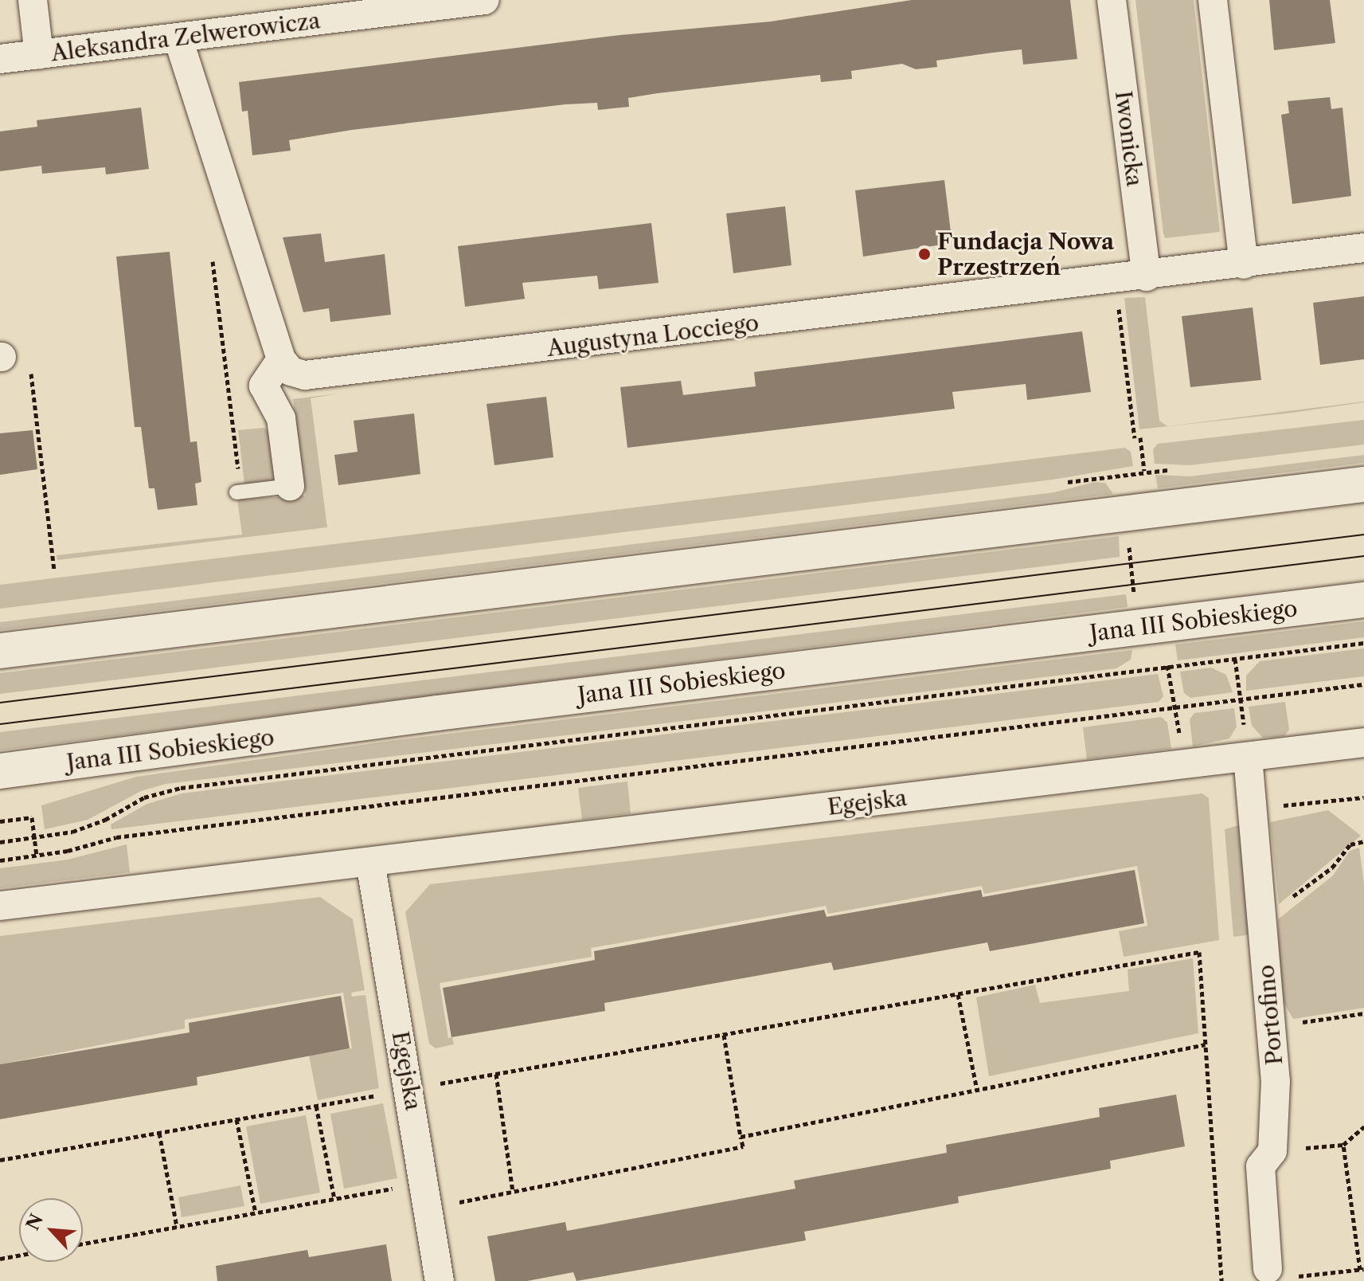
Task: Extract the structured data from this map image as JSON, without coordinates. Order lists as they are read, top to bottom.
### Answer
{
  "streets": {
    "main road": ["Jana III Sobieskiego"],
    "street": [
      "Aleksandra Zelwerowicza",
      "Iwonicka",
      "Augustyna Locciego",
      "Egejska",
      "Portofino"
    ]
  },
  "crossings": [
    ["Iwonicka", "Augustyna Locciego"],
    ["Egejska", "Portofino"]
  ],
  "places": ["Fundacja Nowa Przestrzeń"],
  "north": "top left"
}
